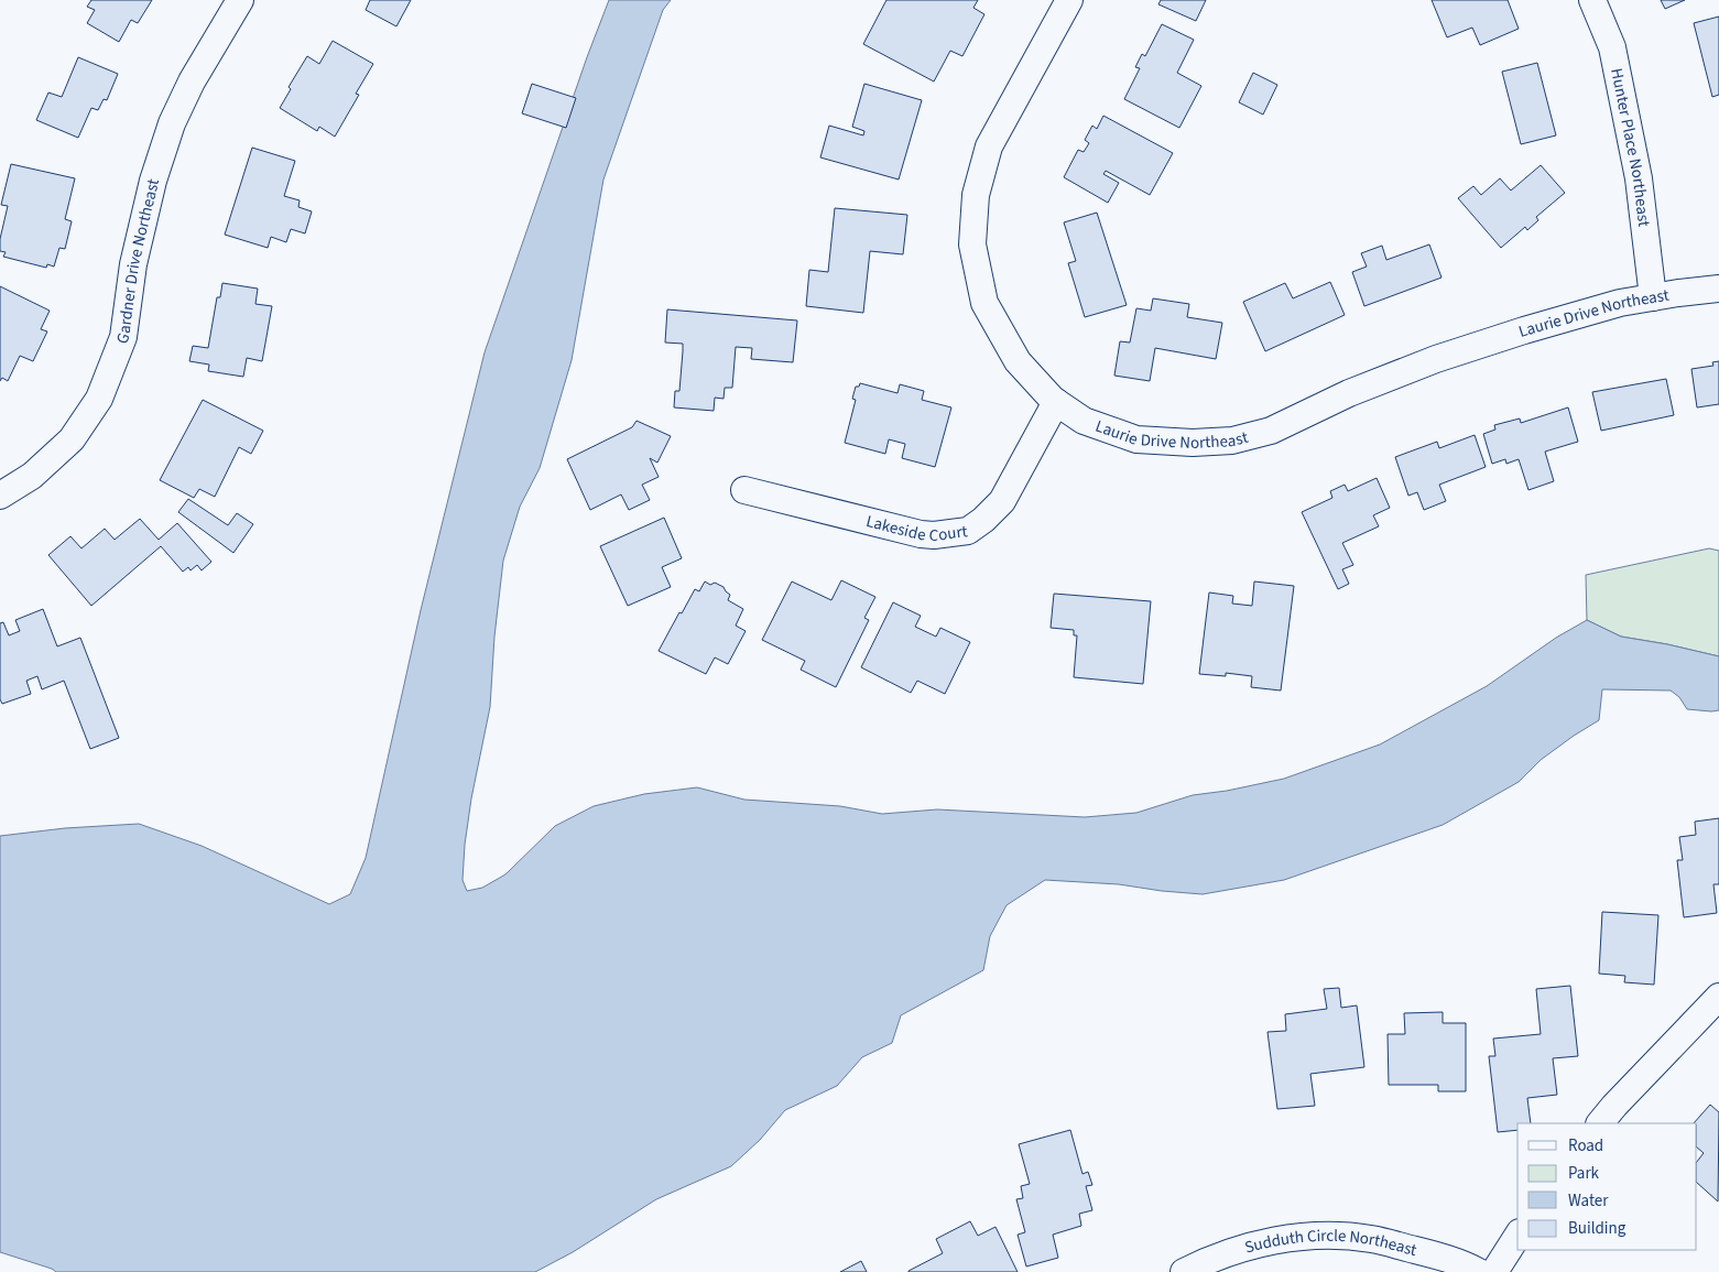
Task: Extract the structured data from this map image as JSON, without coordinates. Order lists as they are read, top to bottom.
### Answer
{
  "streets": {
    "street": [
      "Hunter Place Northeast",
      "Gardner Drive Northeast",
      "Laurie Drive Northeast",
      "Lakeside Court",
      "Sudduth Circle Northeast"
    ]
  },
  "crossings": [
    ["Hunter Place Northeast", "Laurie Drive Northeast"],
    ["Laurie Drive Northeast", "Lakeside Court"]
  ],
  "legend": [
    "Road",
    "Park",
    "Water",
    "Building"
  ]
}
